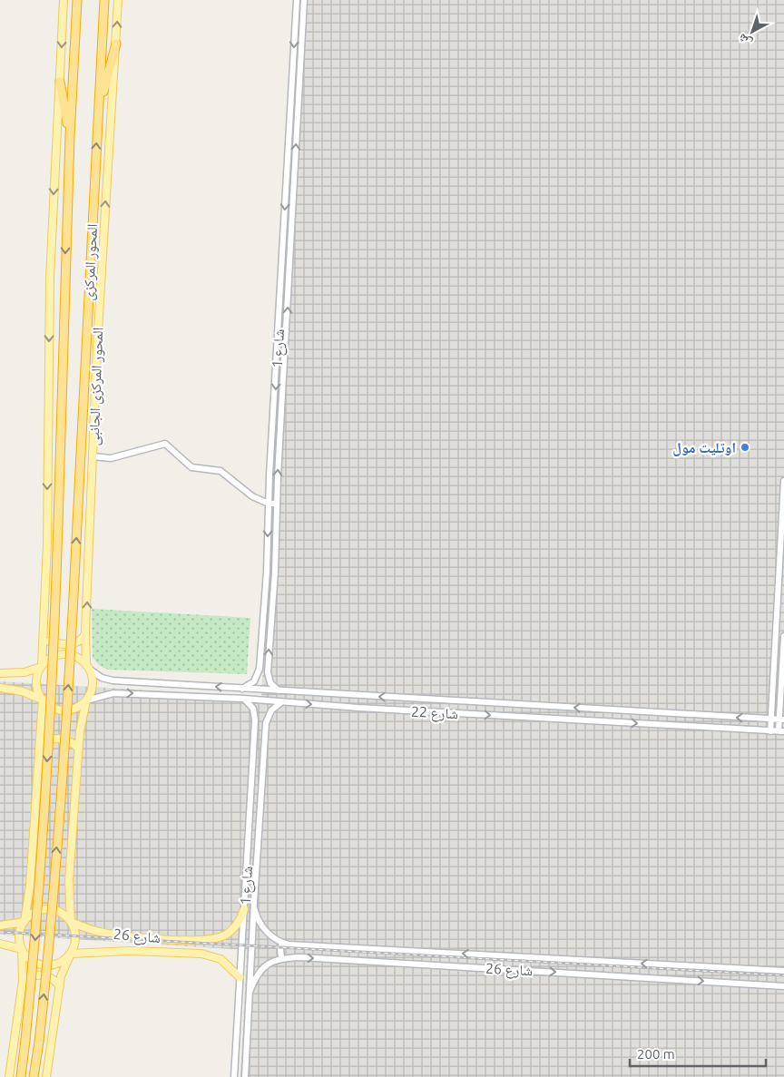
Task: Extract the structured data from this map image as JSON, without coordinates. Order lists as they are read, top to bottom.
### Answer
{
  "streets": {
    "highway": ["المحور المركزى"],
    "main road": ["المحور المركزى الجانبى", "شارع 26"],
    "street": ["شارع 1", "شارع 22"]
  },
  "crossings": [
    ["شارع 1", "شارع 22"],
    ["شارع 1", "شارع 26"],
    ["المحور المركزى الجانبى", "شارع 22"]
  ],
  "places": ["اوتليت مول"],
  "scale_bar": "200 m",
  "north": "bottom left"
}
